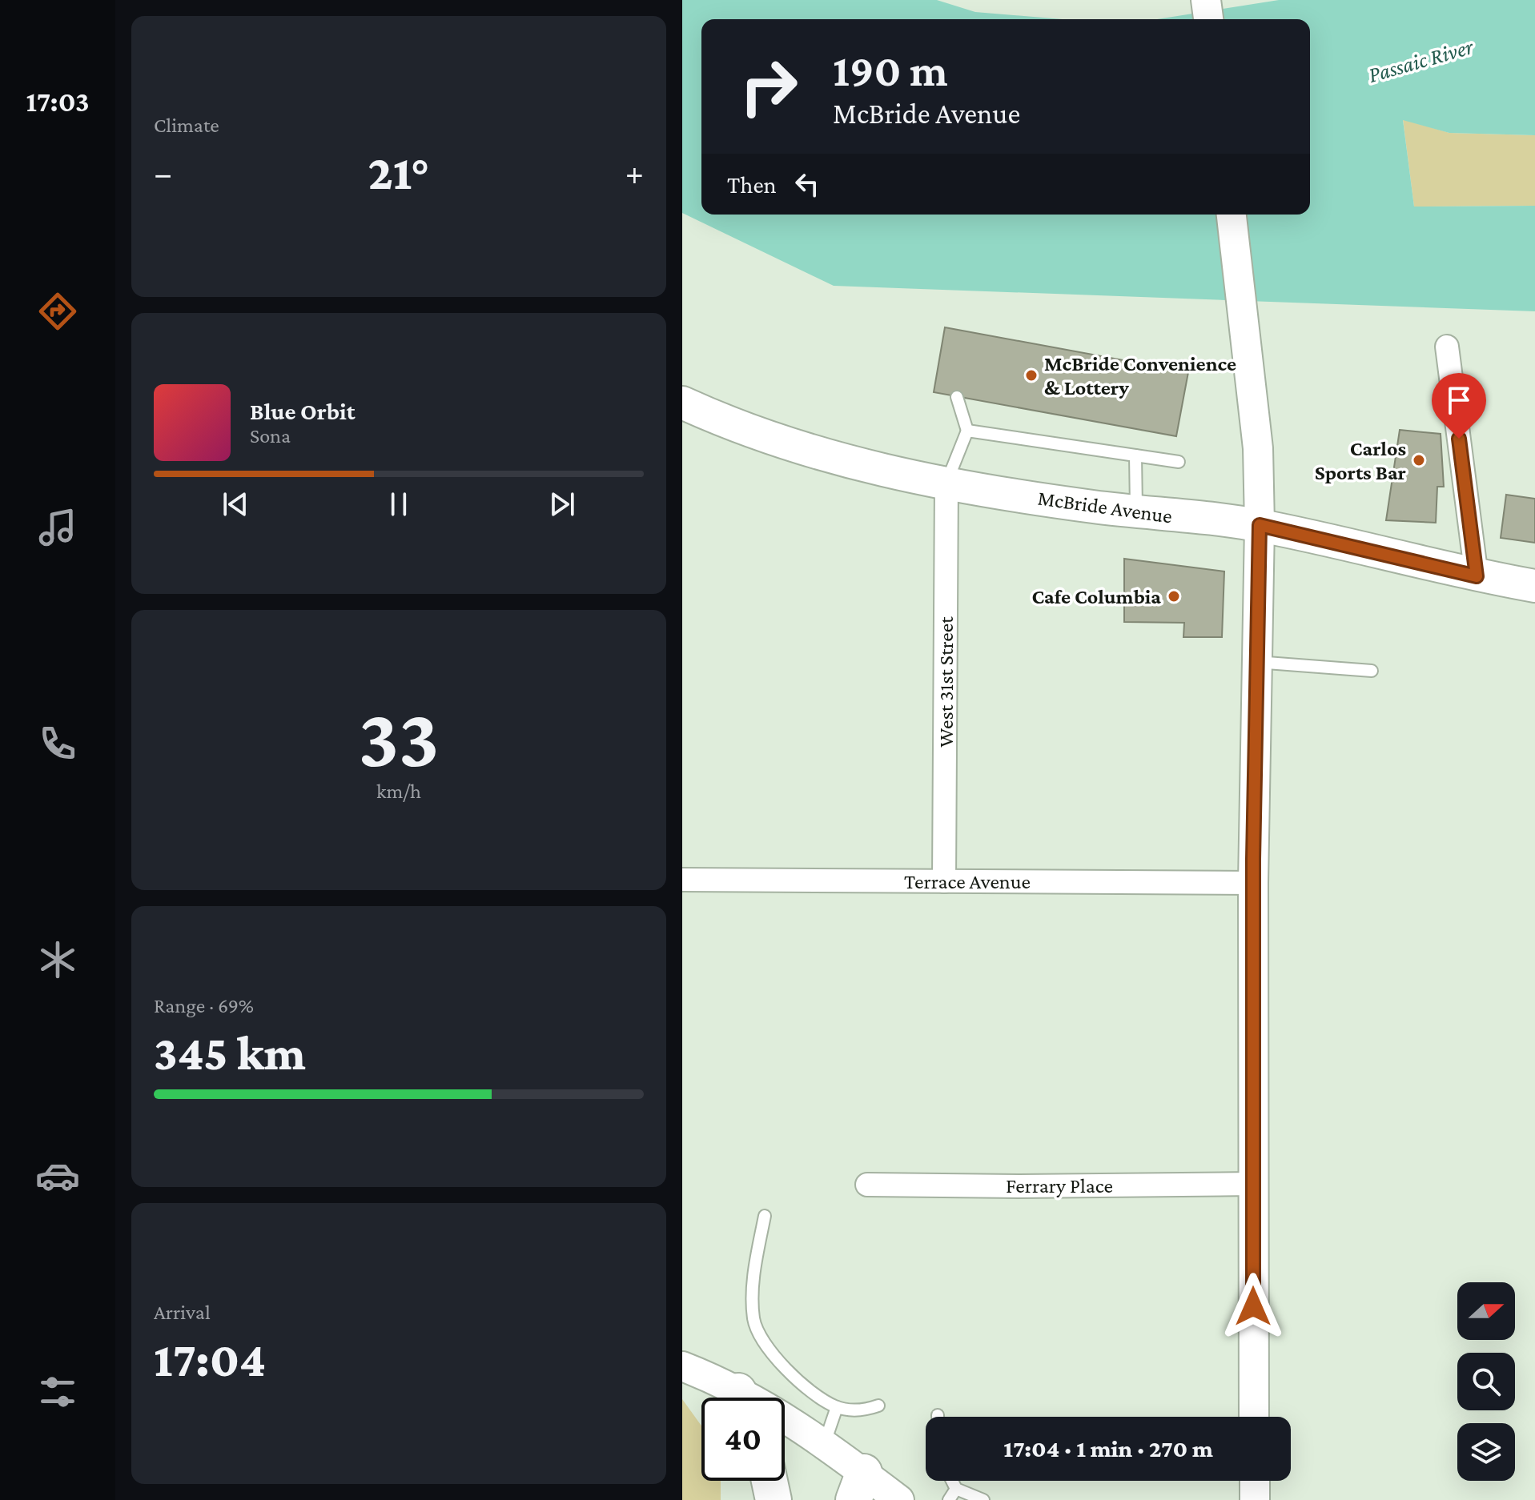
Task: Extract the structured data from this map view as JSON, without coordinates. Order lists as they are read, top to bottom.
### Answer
{
  "streets": {
    "main road": ["McBride Avenue"],
    "street": ["West 31st Street", "Terrace Avenue", "Ferrary Place"]
  },
  "crossings": [
    ["McBride Avenue", "West 31st Street"],
    ["West 31st Street", "Terrace Avenue"]
  ],
  "water": ["Passaic River"],
  "places": ["McBride Convenience & Lottery", "Carlos Sports Bar", "Cafe Columbia"],
  "north": "right",
  "page": {
    "tabs": "17:03",
    "tile": [
      "Climate",
      ["33", "km/h"],
      ["Range · 69%", "345 km"],
      ["Arrival", "17:04"]
    ],
    "turn": ["190 m", "McBride Avenue"],
    "heat": ["−", "21°", "+"],
    "then": "Then",
    "song": ["Blue Orbit", "Sona"],
    "limit": "40",
    "trip": "17:04 · 1 min · 270 m"
  }
}
